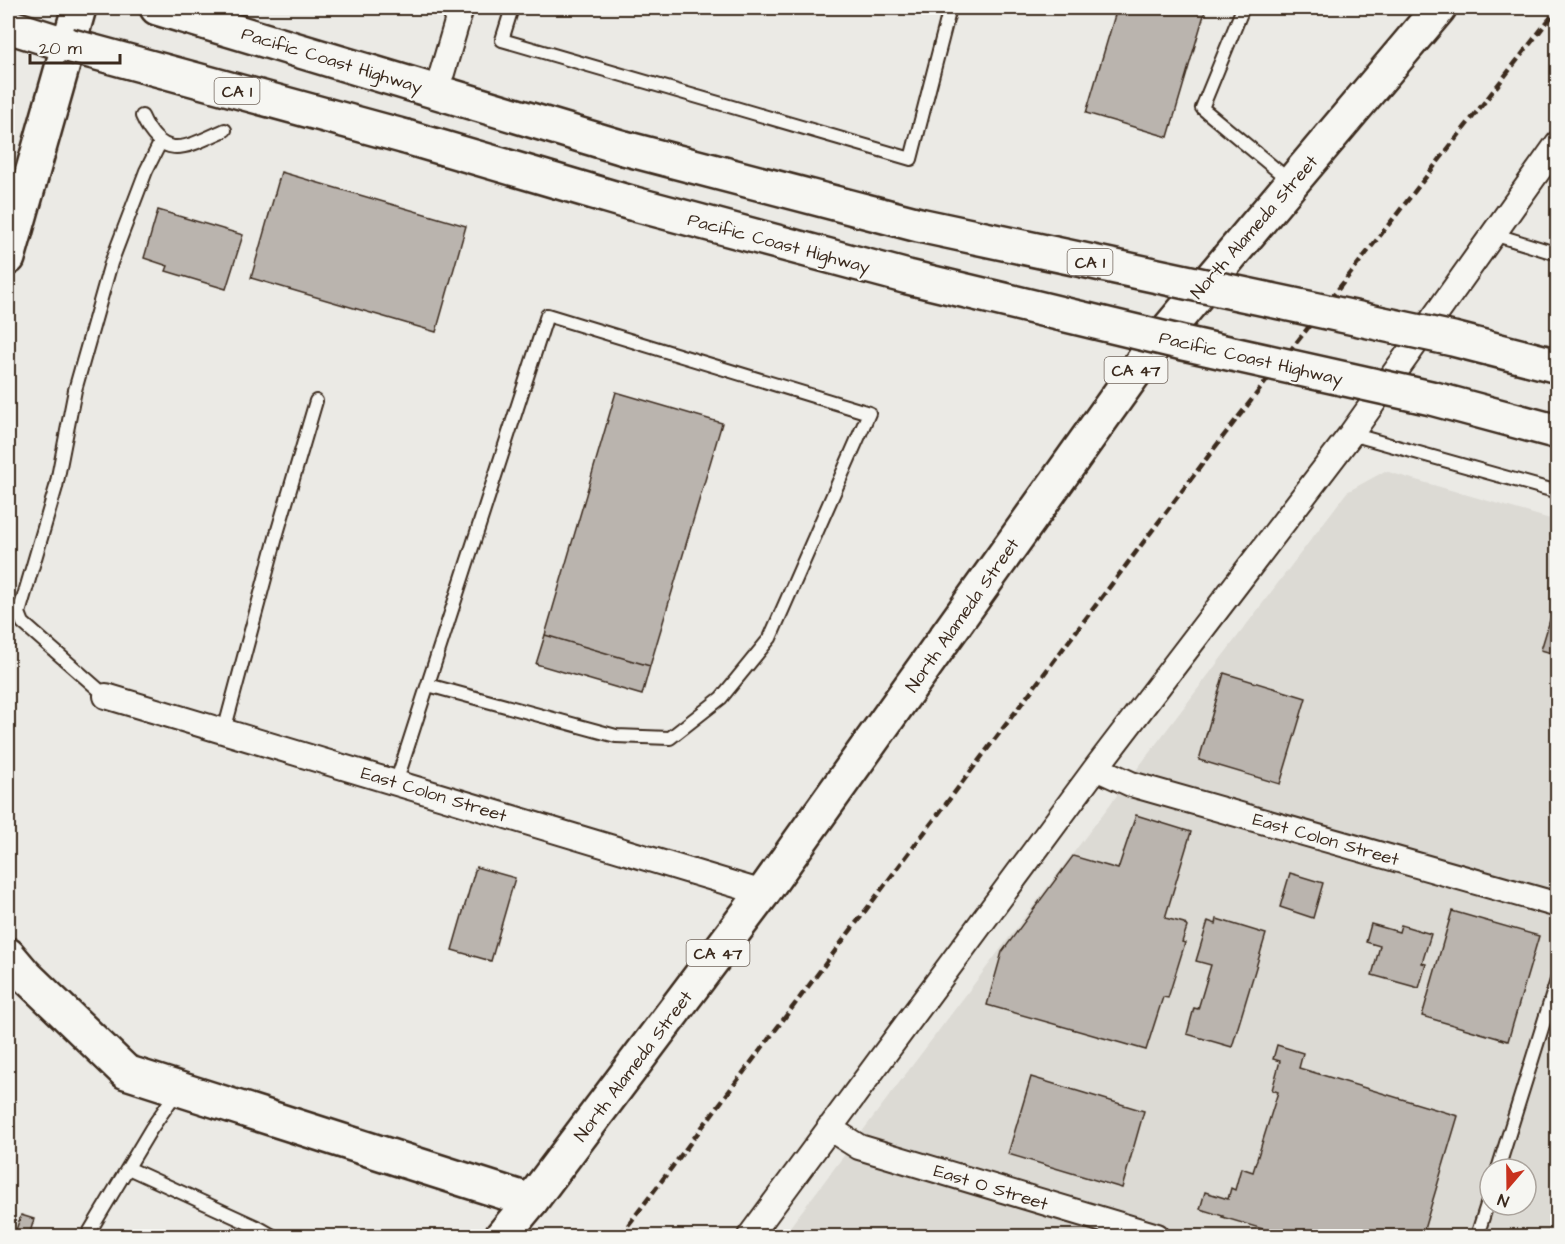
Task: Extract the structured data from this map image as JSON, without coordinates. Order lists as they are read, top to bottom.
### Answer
{
  "streets": {
    "main road": [
      "Pacific Coast Highway",
      "CA 1",
      "North Alameda Street",
      "CA 47"
    ],
    "street": ["East Colon Street", "East O Street"]
  },
  "crossings": [
    ["North Alameda Street", "East Colon Street"]
  ],
  "scale_bar": "20 m",
  "north": "bottom"
}
